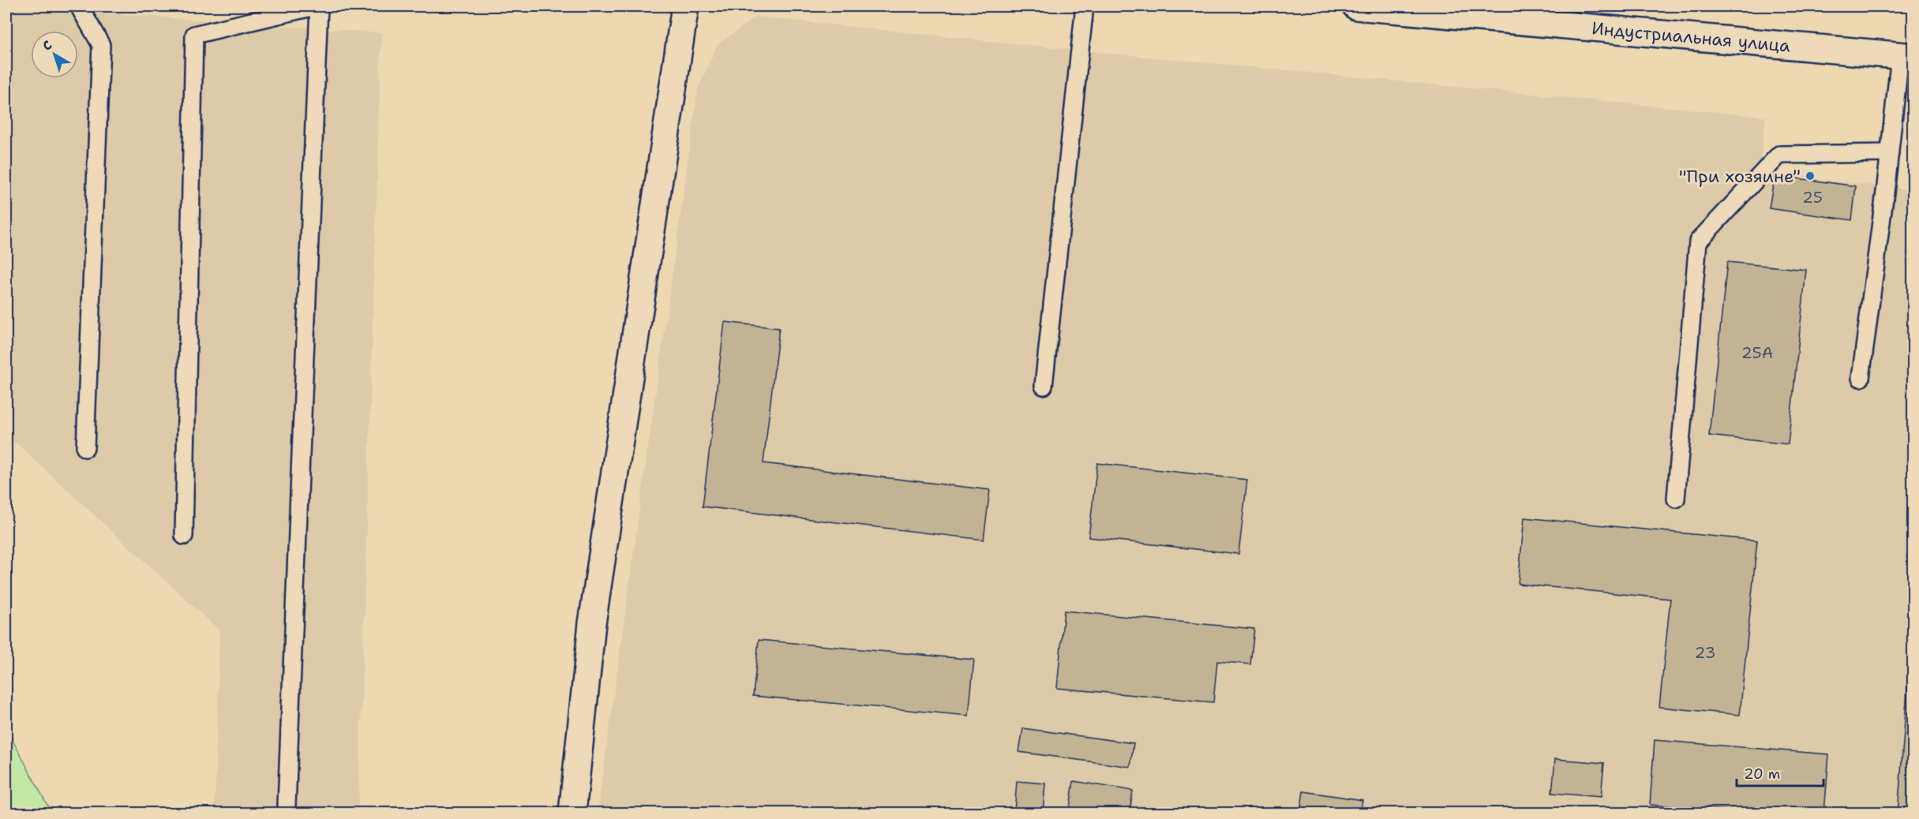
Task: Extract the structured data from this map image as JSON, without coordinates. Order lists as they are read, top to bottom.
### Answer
{
  "streets": {
    "street": ["Индустриальная улица"]
  },
  "places": ["\"При хозяине\""],
  "house_numbers": ["25", "25А", "23"],
  "scale_bar": "20 m",
  "north": "top left"
}
